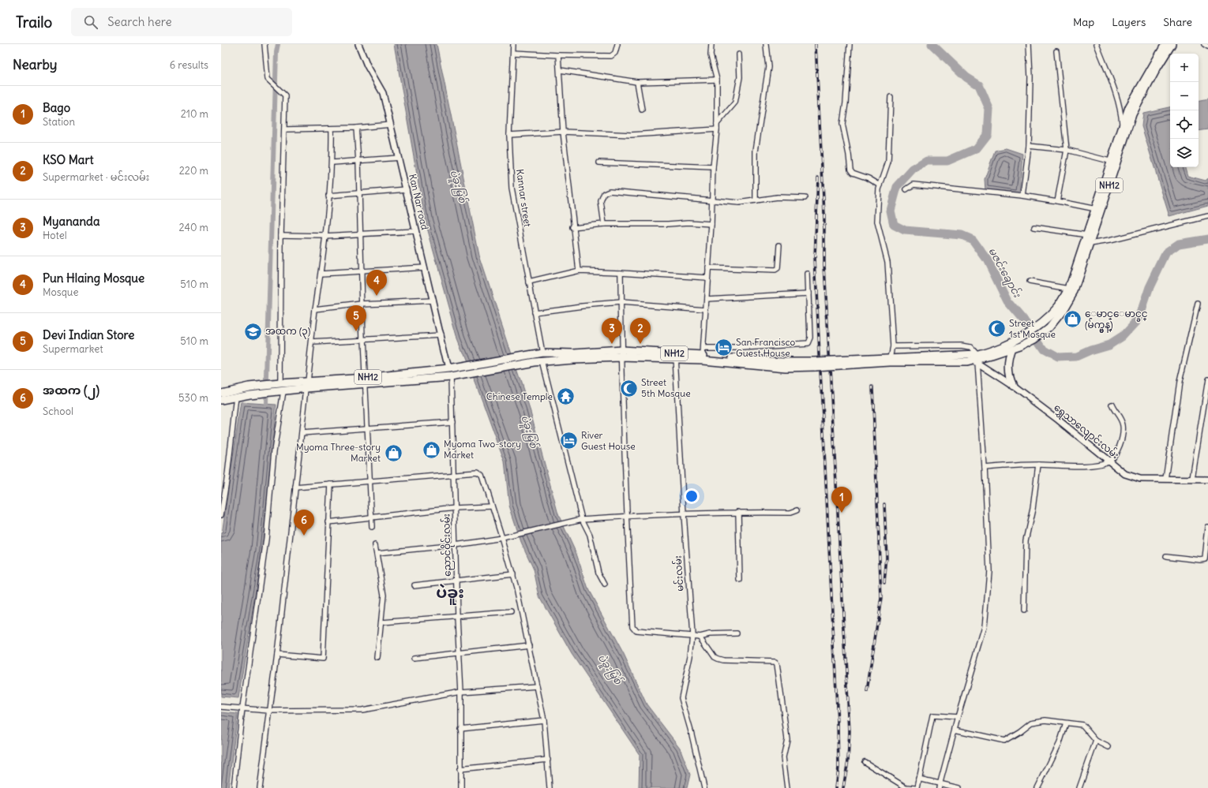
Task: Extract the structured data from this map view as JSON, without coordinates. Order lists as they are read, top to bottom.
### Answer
{
  "streets": {
    "highway": ["NH12"],
    "street": [
      "Kannar street",
      "Kan Nar road",
      "ရွှေသာလျောင်းလမ်း",
      "ညောင်ဝိုင်းလမ်း",
      "မင်းလမ်း"
    ]
  },
  "crossings": [
    ["NH12", "Kannar street"],
    ["NH12", "Kan Nar road"],
    ["NH12", "ရွှေသာလျောင်းလမ်း"],
    ["NH12", "ညောင်ဝိုင်းလမ်း"],
    ["NH12", "မင်းလမ်း"]
  ],
  "districts": ["ပဲခူး"],
  "water": ["ပဲခူးမြစ်", "မဇင်းချောင်း"],
  "places": {
    "shop": ["ေမာင္ေမာင္ခင္ (မ်က္မွန္)", "Myoma Two-story Market", "Myoma Three-story Market"],
    "mosque": ["Street 1st Mosque", "Street 5th Mosque"],
    "school or university": ["အထက (၃)"],
    "hotel": ["San Francisco Guest House", "River Guest House"],
    "temple": ["Chinese Temple"]
  },
  "page": {
    "header": "Trailo",
    "search": "Search here",
    "nav": ["Map", "Layers", "Share"],
    "heading": ["Nearby", "6 results"],
    "map_buttons": ["+", "−"],
    "list": [
      {
        "mark": "1",
        "name": "Bago",
        "note": "Station",
        "value": "210 m"
      },
      {
        "mark": "2",
        "name": "KSO Mart",
        "note": "Supermarket · မင်းလမ်း",
        "value": "220 m"
      },
      {
        "mark": "3",
        "name": "Myananda",
        "note": "Hotel",
        "value": "240 m"
      },
      {
        "mark": "4",
        "name": "Pun Hlaing Mosque",
        "note": "Mosque",
        "value": "510 m"
      },
      {
        "mark": "5",
        "name": "Devi Indian Store",
        "note": "Supermarket",
        "value": "510 m"
      },
      {
        "mark": "6",
        "name": "အထက (၂)",
        "note": "School",
        "value": "530 m"
      }
    ],
    "pins": [
      "4",
      "5",
      "2",
      "3",
      "1",
      "6"
    ]
  }
}
